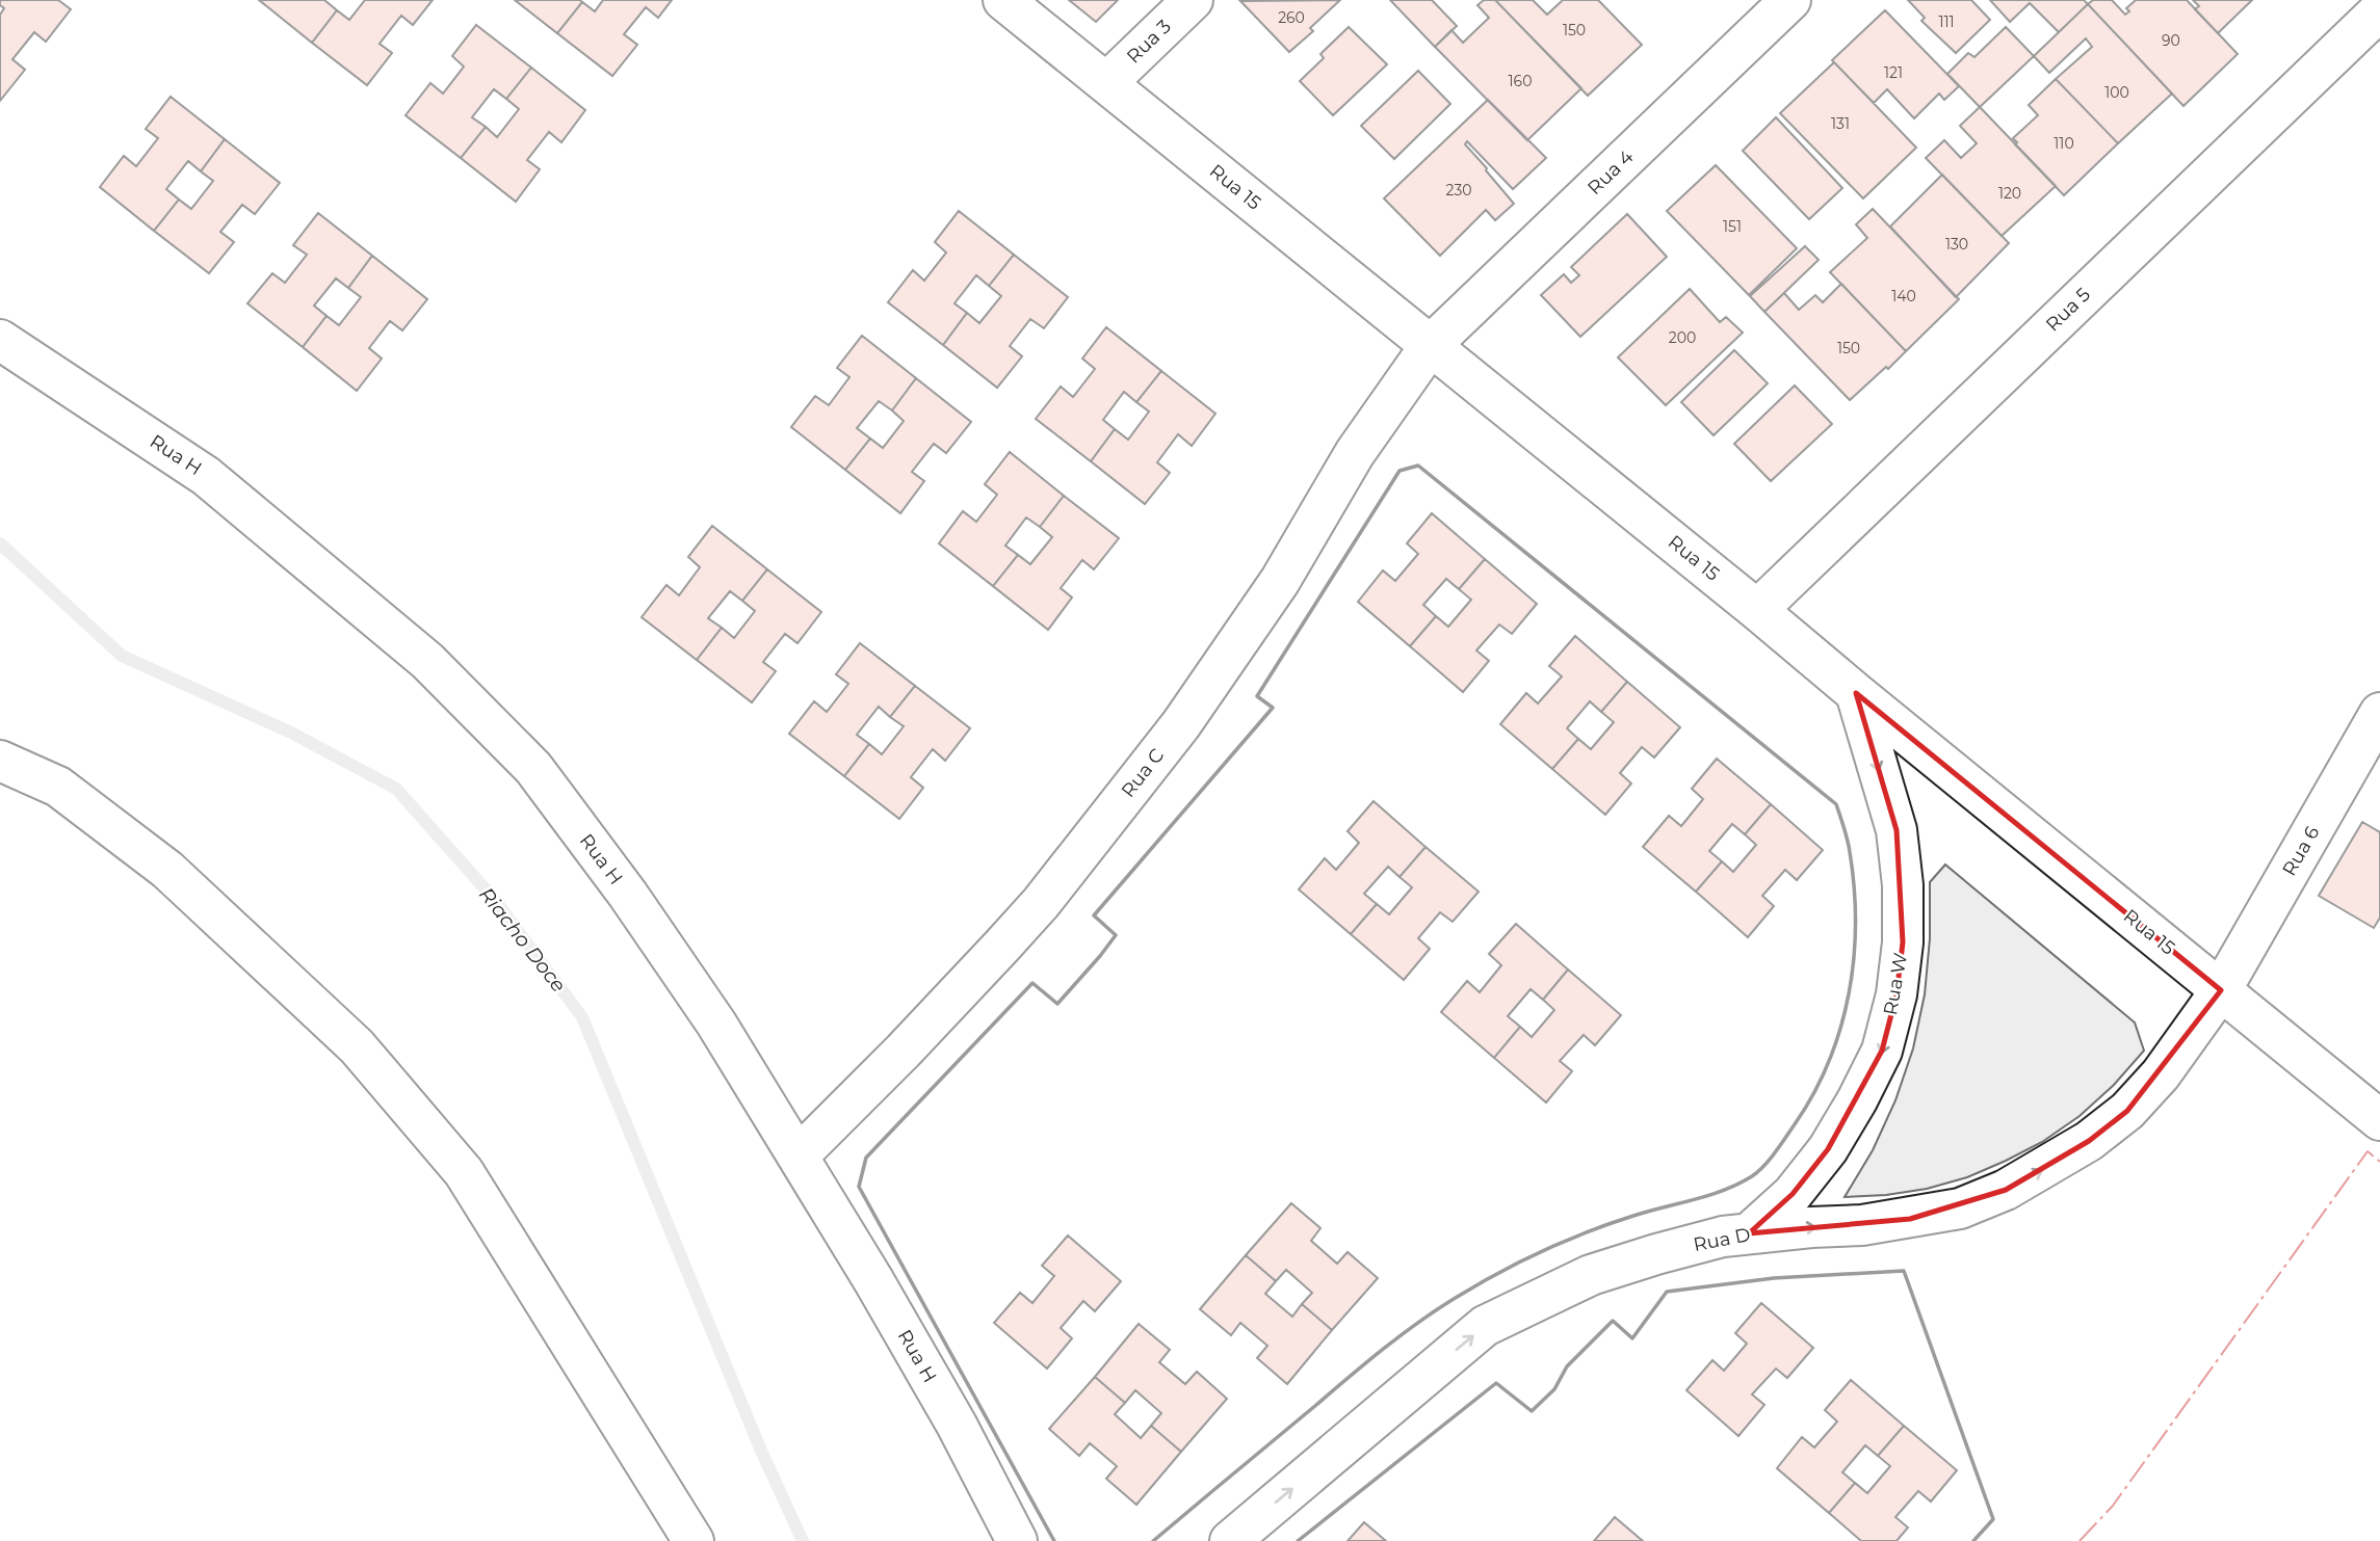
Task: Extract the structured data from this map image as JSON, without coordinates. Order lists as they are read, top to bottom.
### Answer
{
  "streets": {
    "street": [
      "Rua 3",
      "Rua 4",
      "Rua 15",
      "Rua 5",
      "Rua H",
      "Rua C",
      "Rua 6",
      "Rua W",
      "Rua D"
    ]
  },
  "crossings": [
    ["Rua 3", "Rua 15"],
    ["Rua 4", "Rua 15"],
    ["Rua 4", "Rua C"],
    ["Rua 15", "Rua 5"],
    ["Rua 15", "Rua C"],
    ["Rua 15", "Rua 6"],
    ["Rua 15", "Rua W"],
    ["Rua 15", "Rua D"],
    ["Rua H", "Rua C"],
    ["Rua 6", "Rua D"],
    ["Rua W", "Rua D"]
  ],
  "one_way": ["Rua W", "Rua D"],
  "water": ["Riacho Doce"],
  "house_numbers": [
    "260",
    "111",
    "150",
    "90",
    "121",
    "160",
    "100",
    "131",
    "110",
    "230",
    "120",
    "151",
    "130",
    "140",
    "200",
    "150"
  ]
}
